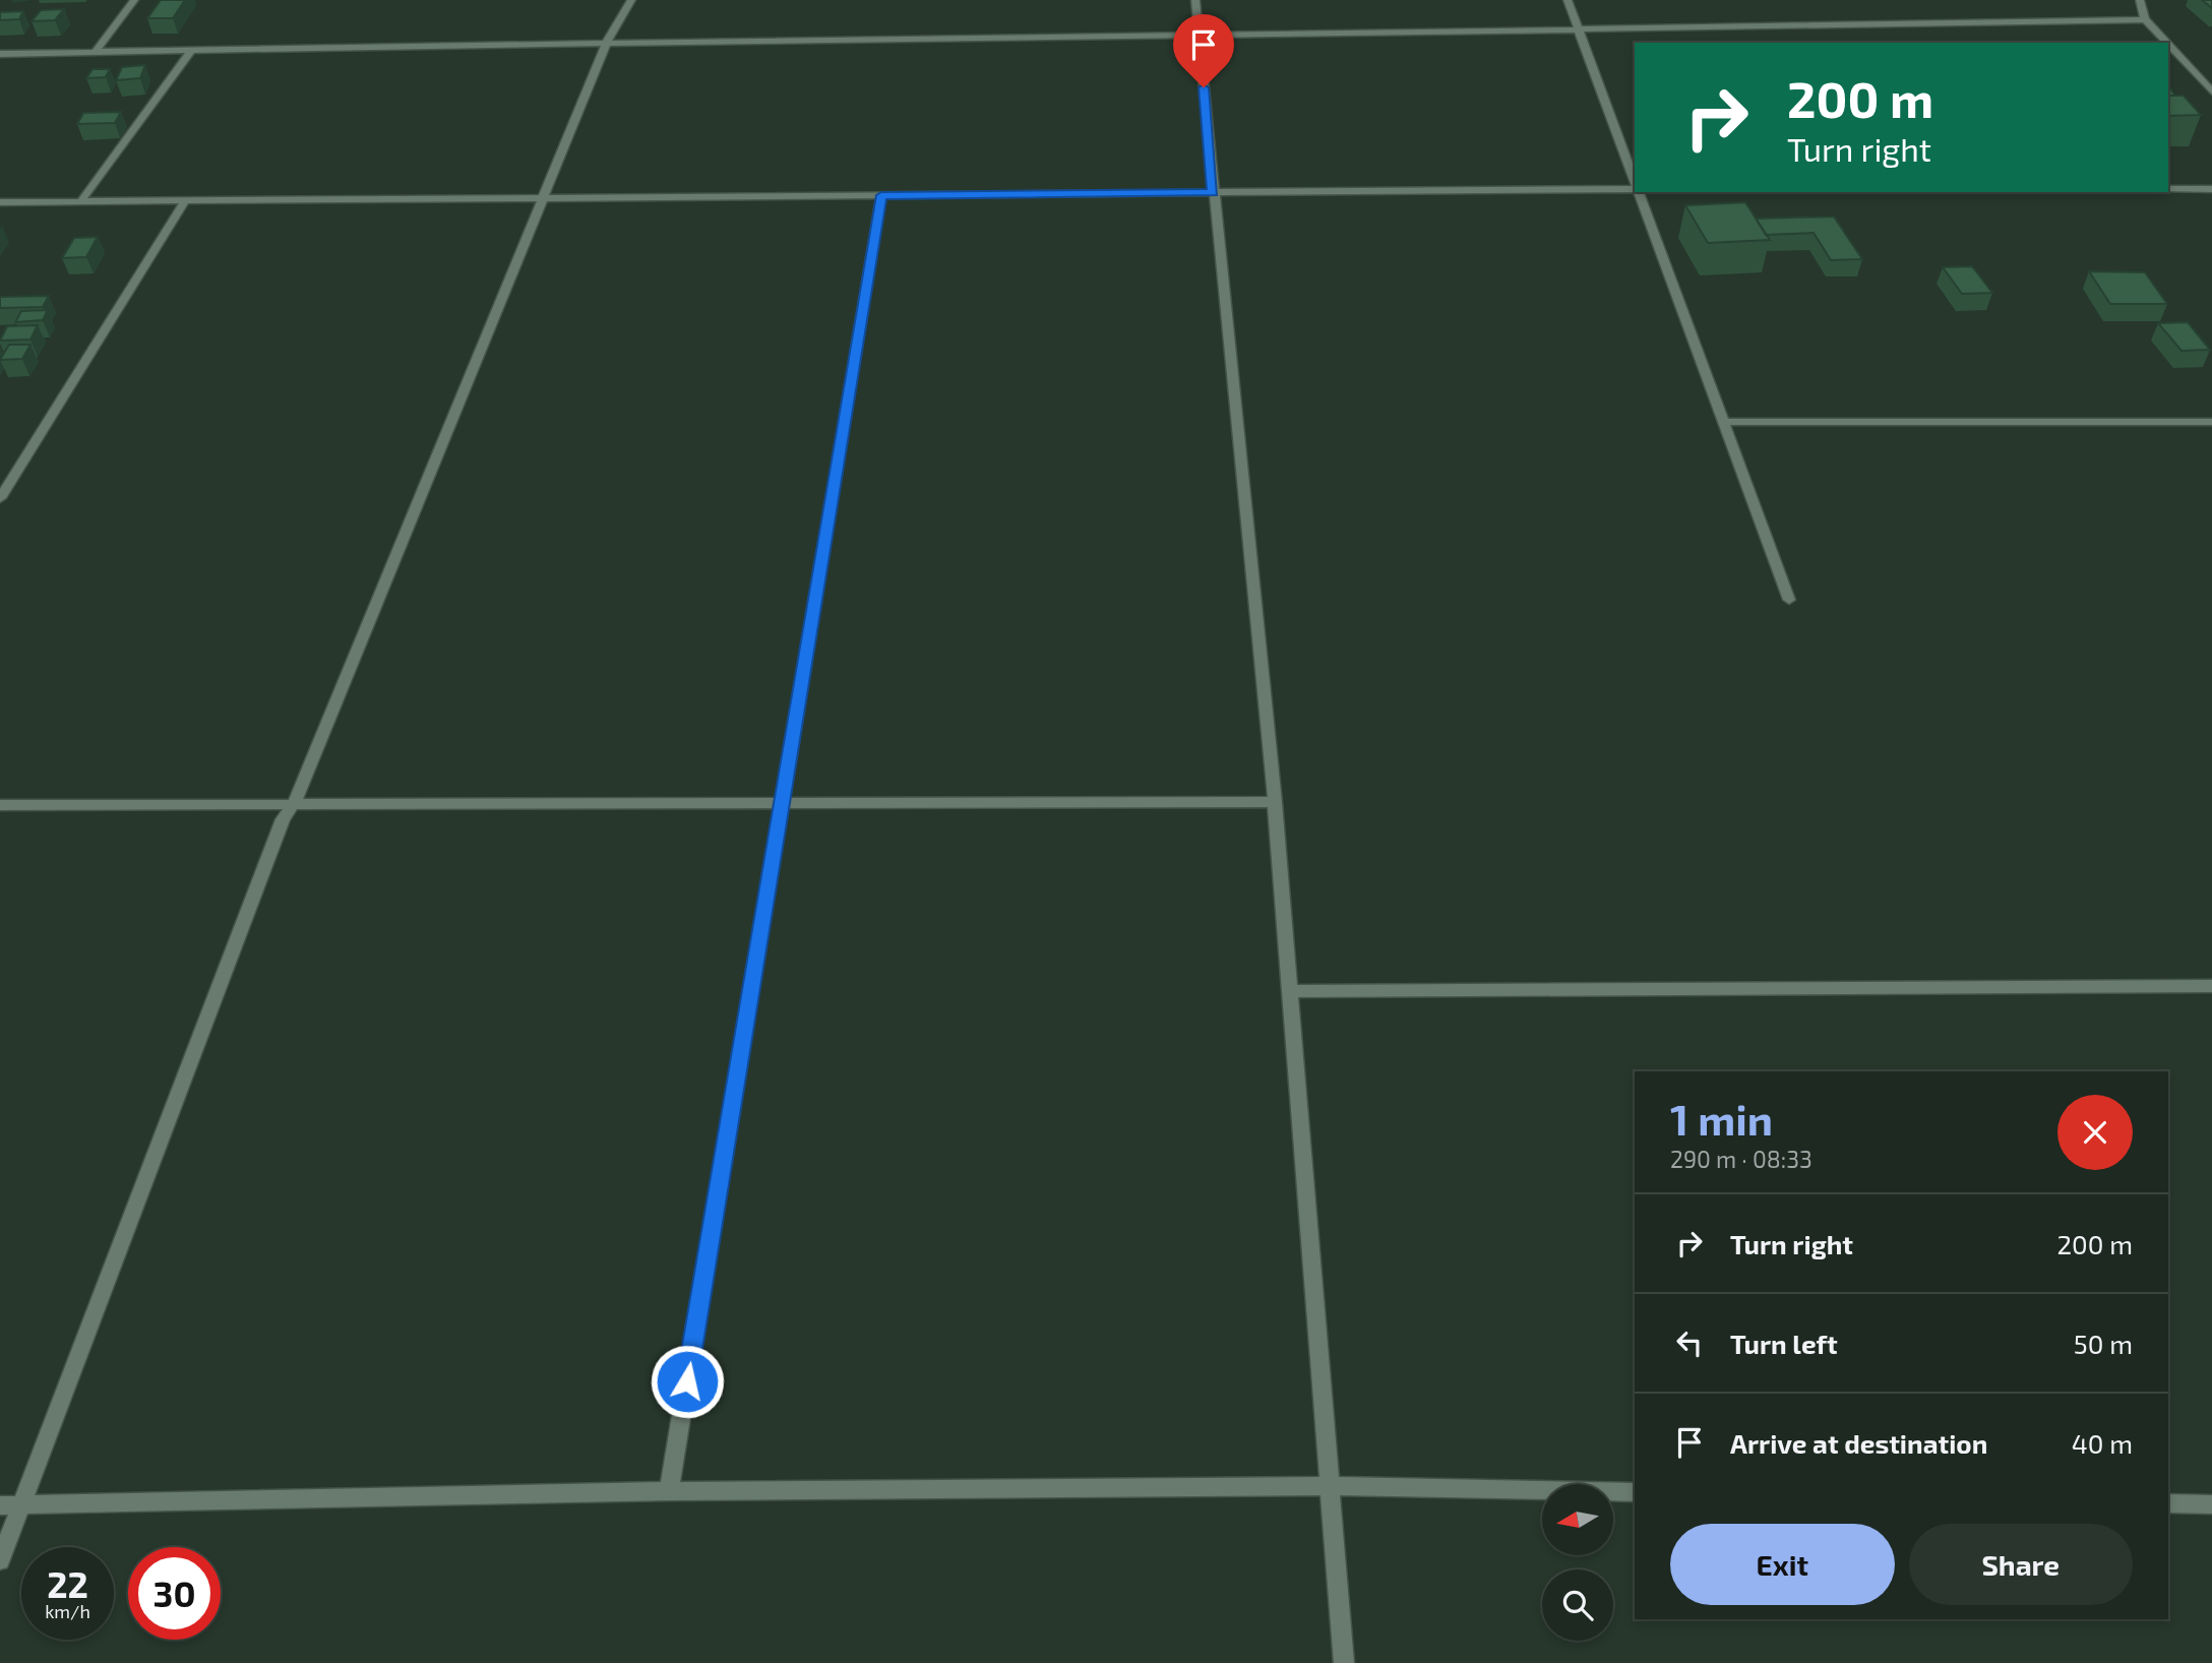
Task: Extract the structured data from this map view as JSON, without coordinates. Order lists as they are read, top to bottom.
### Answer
{
  "north": "left",
  "page": {
    "turn": ["200 m", "Turn right"],
    "heading": ["1 min", "290 m · 08:33"],
    "list": [
      {
        "name": "Turn right",
        "value": "200 m"
      },
      {
        "name": "Turn left",
        "value": "50 m"
      },
      {
        "name": "Arrive at destination",
        "value": "40 m"
      }
    ],
    "buttons": ["Exit", "Share"],
    "speed": "22 km/h",
    "limit": "30"
  }
}
